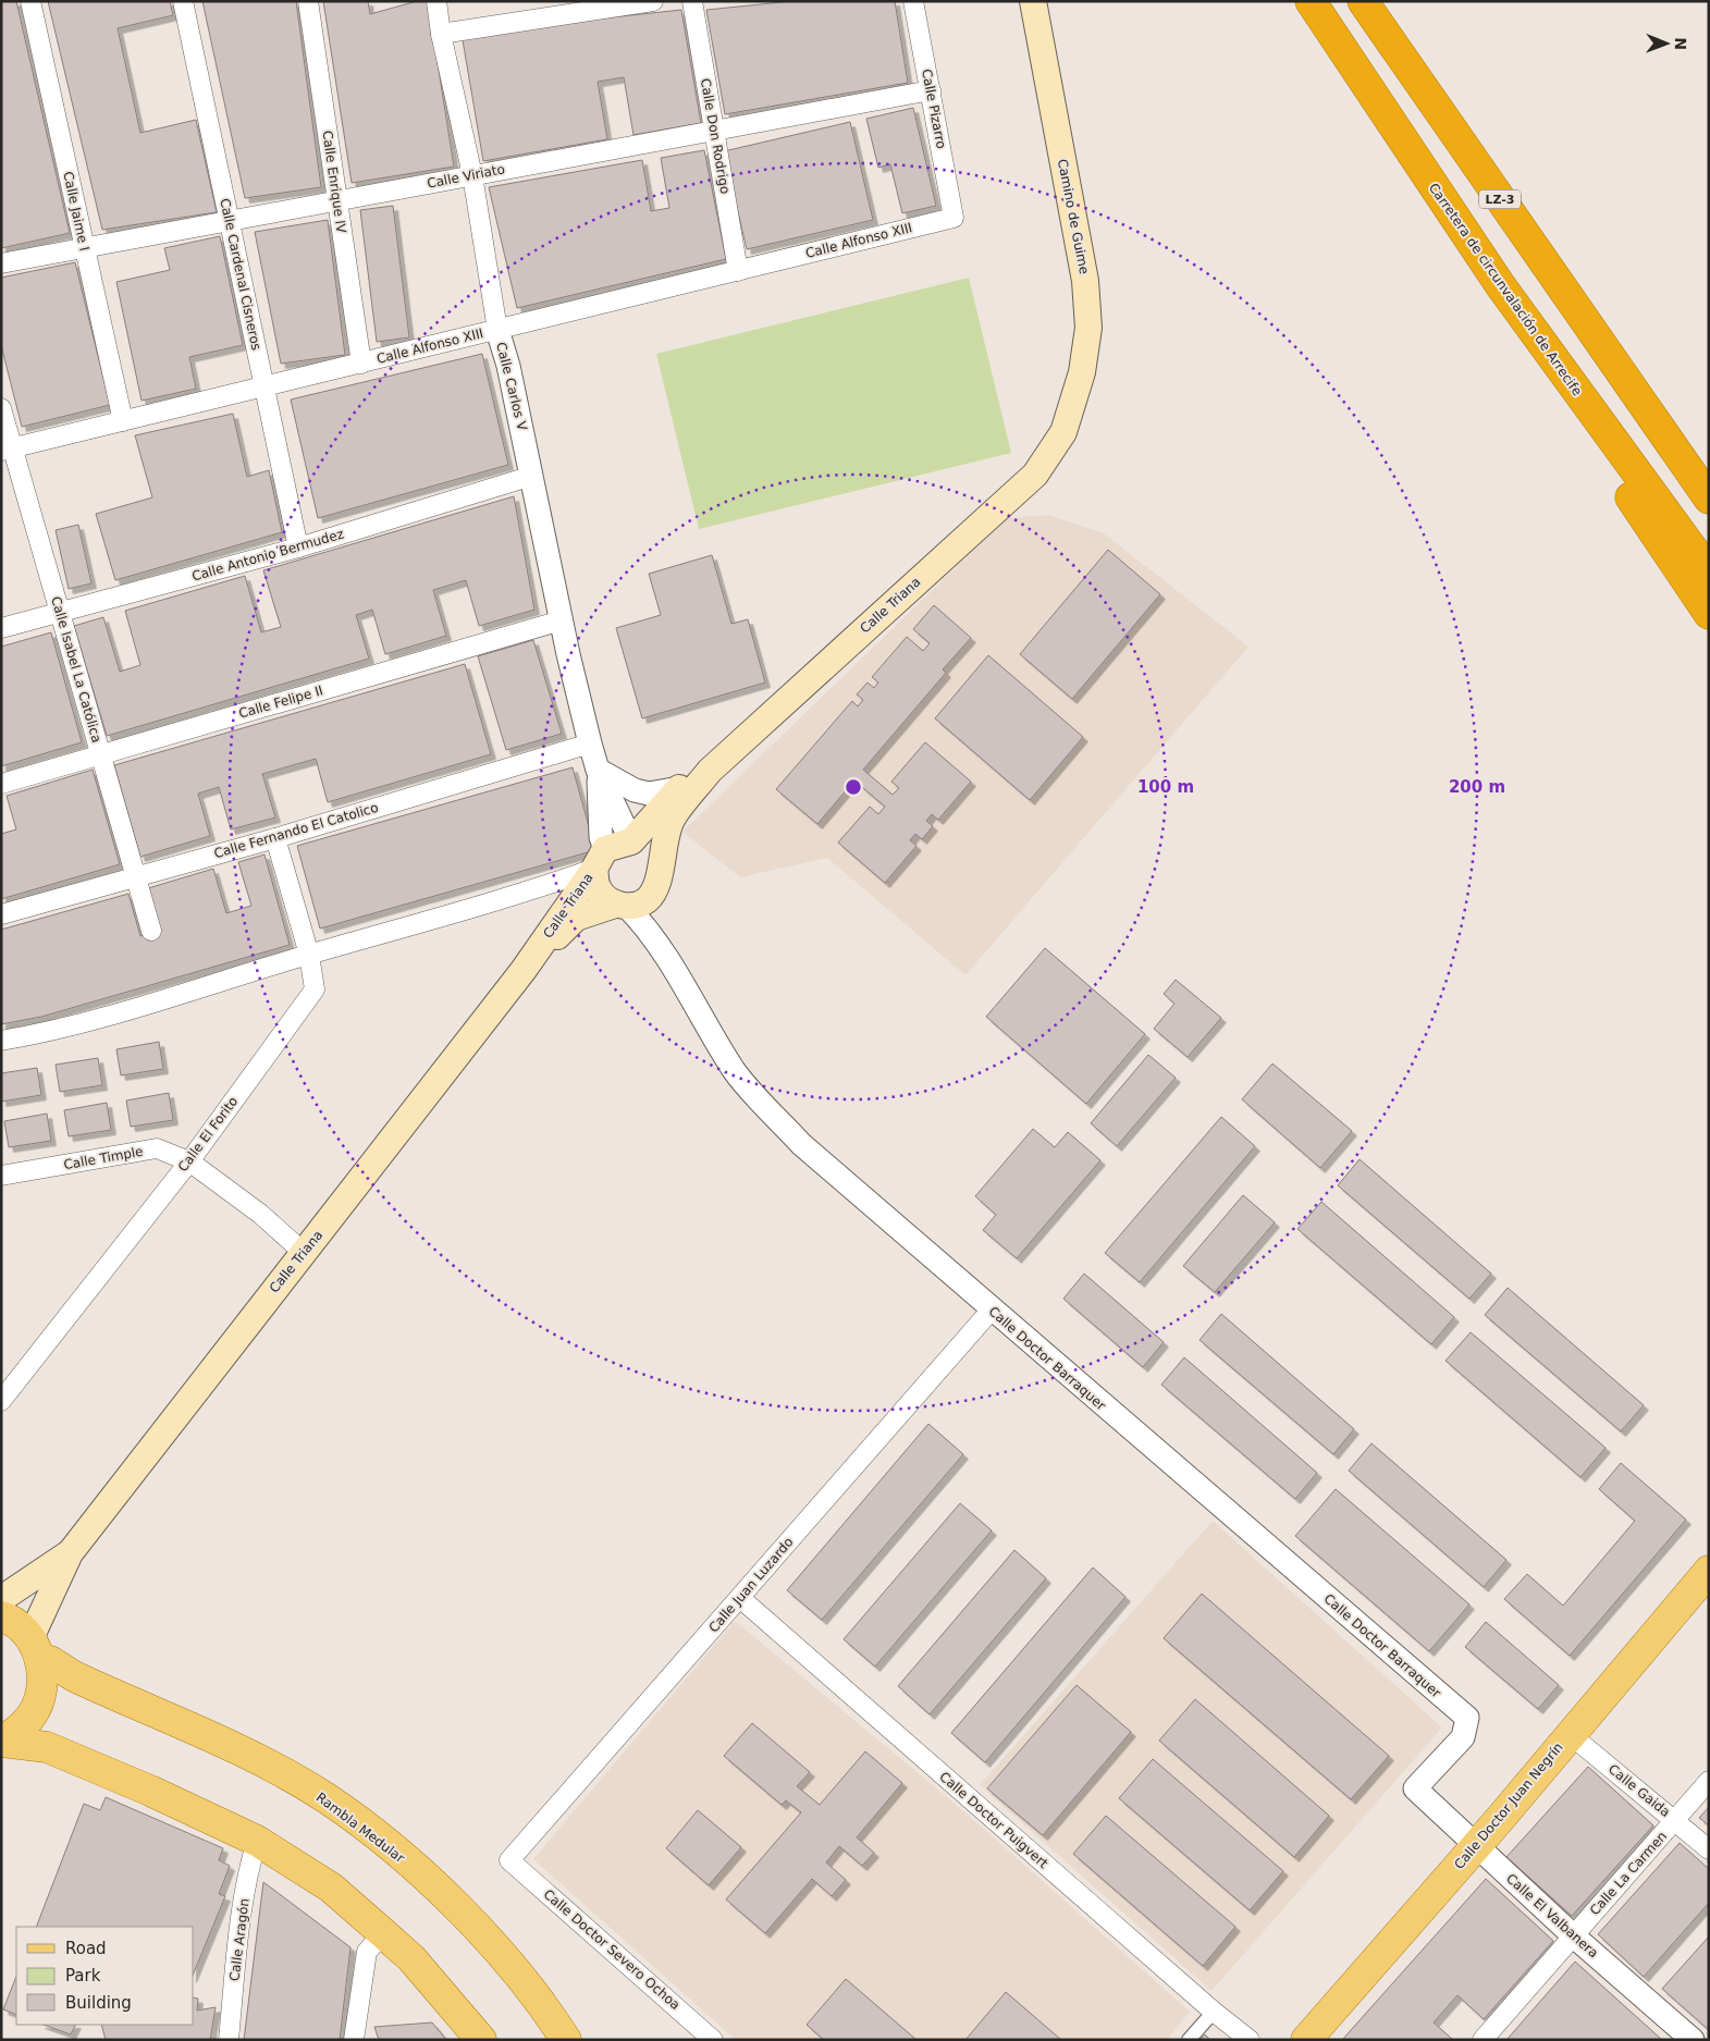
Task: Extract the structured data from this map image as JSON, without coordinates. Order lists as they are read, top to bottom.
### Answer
{
  "streets": {
    "highway": ["LZ-3", "Carretera de circunvalación de Arrecife"],
    "main road": [
      "Camino de Guime",
      "Calle Triana",
      "Calle Doctor Juan Negrín",
      "Rambla Medular"
    ],
    "street": [
      "Calle Pizarro",
      "Calle Don Rodrigo",
      "Calle Viriato",
      "Calle Enrique IV",
      "Calle Jaime I",
      "Calle Alfonso XIII",
      "Calle Cardenal Cisneros",
      "Calle Carlos V",
      "Calle Antonio Bermudez",
      "Calle Isabel La Católica",
      "Calle Felipe II",
      "Calle Fernando El Catolico",
      "Calle El Forito",
      "Calle Timple",
      "Calle Doctor Barraquer",
      "Calle Juan Luzardo",
      "Calle Gaida",
      "Calle Doctor Puigvert",
      "Calle La Carmen",
      "Calle El Valbanera",
      "Calle Aragón",
      "Calle Doctor Severo Ochoa"
    ]
  },
  "crossings": [
    ["Calle Pizarro", "Calle Viriato"],
    ["Calle Pizarro", "Calle Alfonso XIII"],
    ["Calle Don Rodrigo", "Calle Viriato"],
    ["Calle Don Rodrigo", "Calle Alfonso XIII"],
    ["Calle Viriato", "Calle Enrique IV"],
    ["Calle Viriato", "Calle Jaime I"],
    ["Calle Viriato", "Calle Cardenal Cisneros"],
    ["Calle Viriato", "Calle Carlos V"],
    ["Calle Enrique IV", "Calle Alfonso XIII"],
    ["Calle Jaime I", "Calle Alfonso XIII"],
    ["Camino de Guime", "Calle Triana"],
    ["Calle Alfonso XIII", "Calle Cardenal Cisneros"],
    ["Calle Alfonso XIII", "Calle Carlos V"],
    ["Calle Alfonso XIII", "Calle Isabel La Católica"],
    ["Calle Cardenal Cisneros", "Calle Antonio Bermudez"],
    ["Calle Carlos V", "Calle Antonio Bermudez"],
    ["Calle Carlos V", "Calle Triana"],
    ["Calle Carlos V", "Calle Felipe II"],
    ["Calle Carlos V", "Calle Fernando El Catolico"],
    ["Calle Carlos V", "Calle Doctor Barraquer"],
    ["Calle Antonio Bermudez", "Calle Isabel La Católica"],
    ["Calle Triana", "Calle Timple"],
    ["Calle Triana", "Calle Doctor Barraquer"],
    ["Calle Triana", "Rambla Medular"],
    ["Calle Isabel La Católica", "Calle Felipe II"],
    ["Calle Isabel La Católica", "Calle Fernando El Catolico"],
    ["Calle Fernando El Catolico", "Calle El Forito"],
    ["Calle El Forito", "Calle Timple"],
    ["Calle Doctor Barraquer", "Calle Juan Luzardo"],
    ["Calle Doctor Barraquer", "Calle El Valbanera"],
    ["Calle Juan Luzardo", "Calle Doctor Puigvert"],
    ["Calle Juan Luzardo", "Calle Doctor Severo Ochoa"],
    ["Calle Gaida", "Calle Doctor Juan Negrín"],
    ["Calle Gaida", "Calle La Carmen"],
    ["Calle Doctor Juan Negrín", "Calle El Valbanera"],
    ["Calle La Carmen", "Calle El Valbanera"]
  ],
  "legend": ["Road", "Park", "Building"],
  "north": "right",
  "rings": ["100 m", "200 m"]
}
